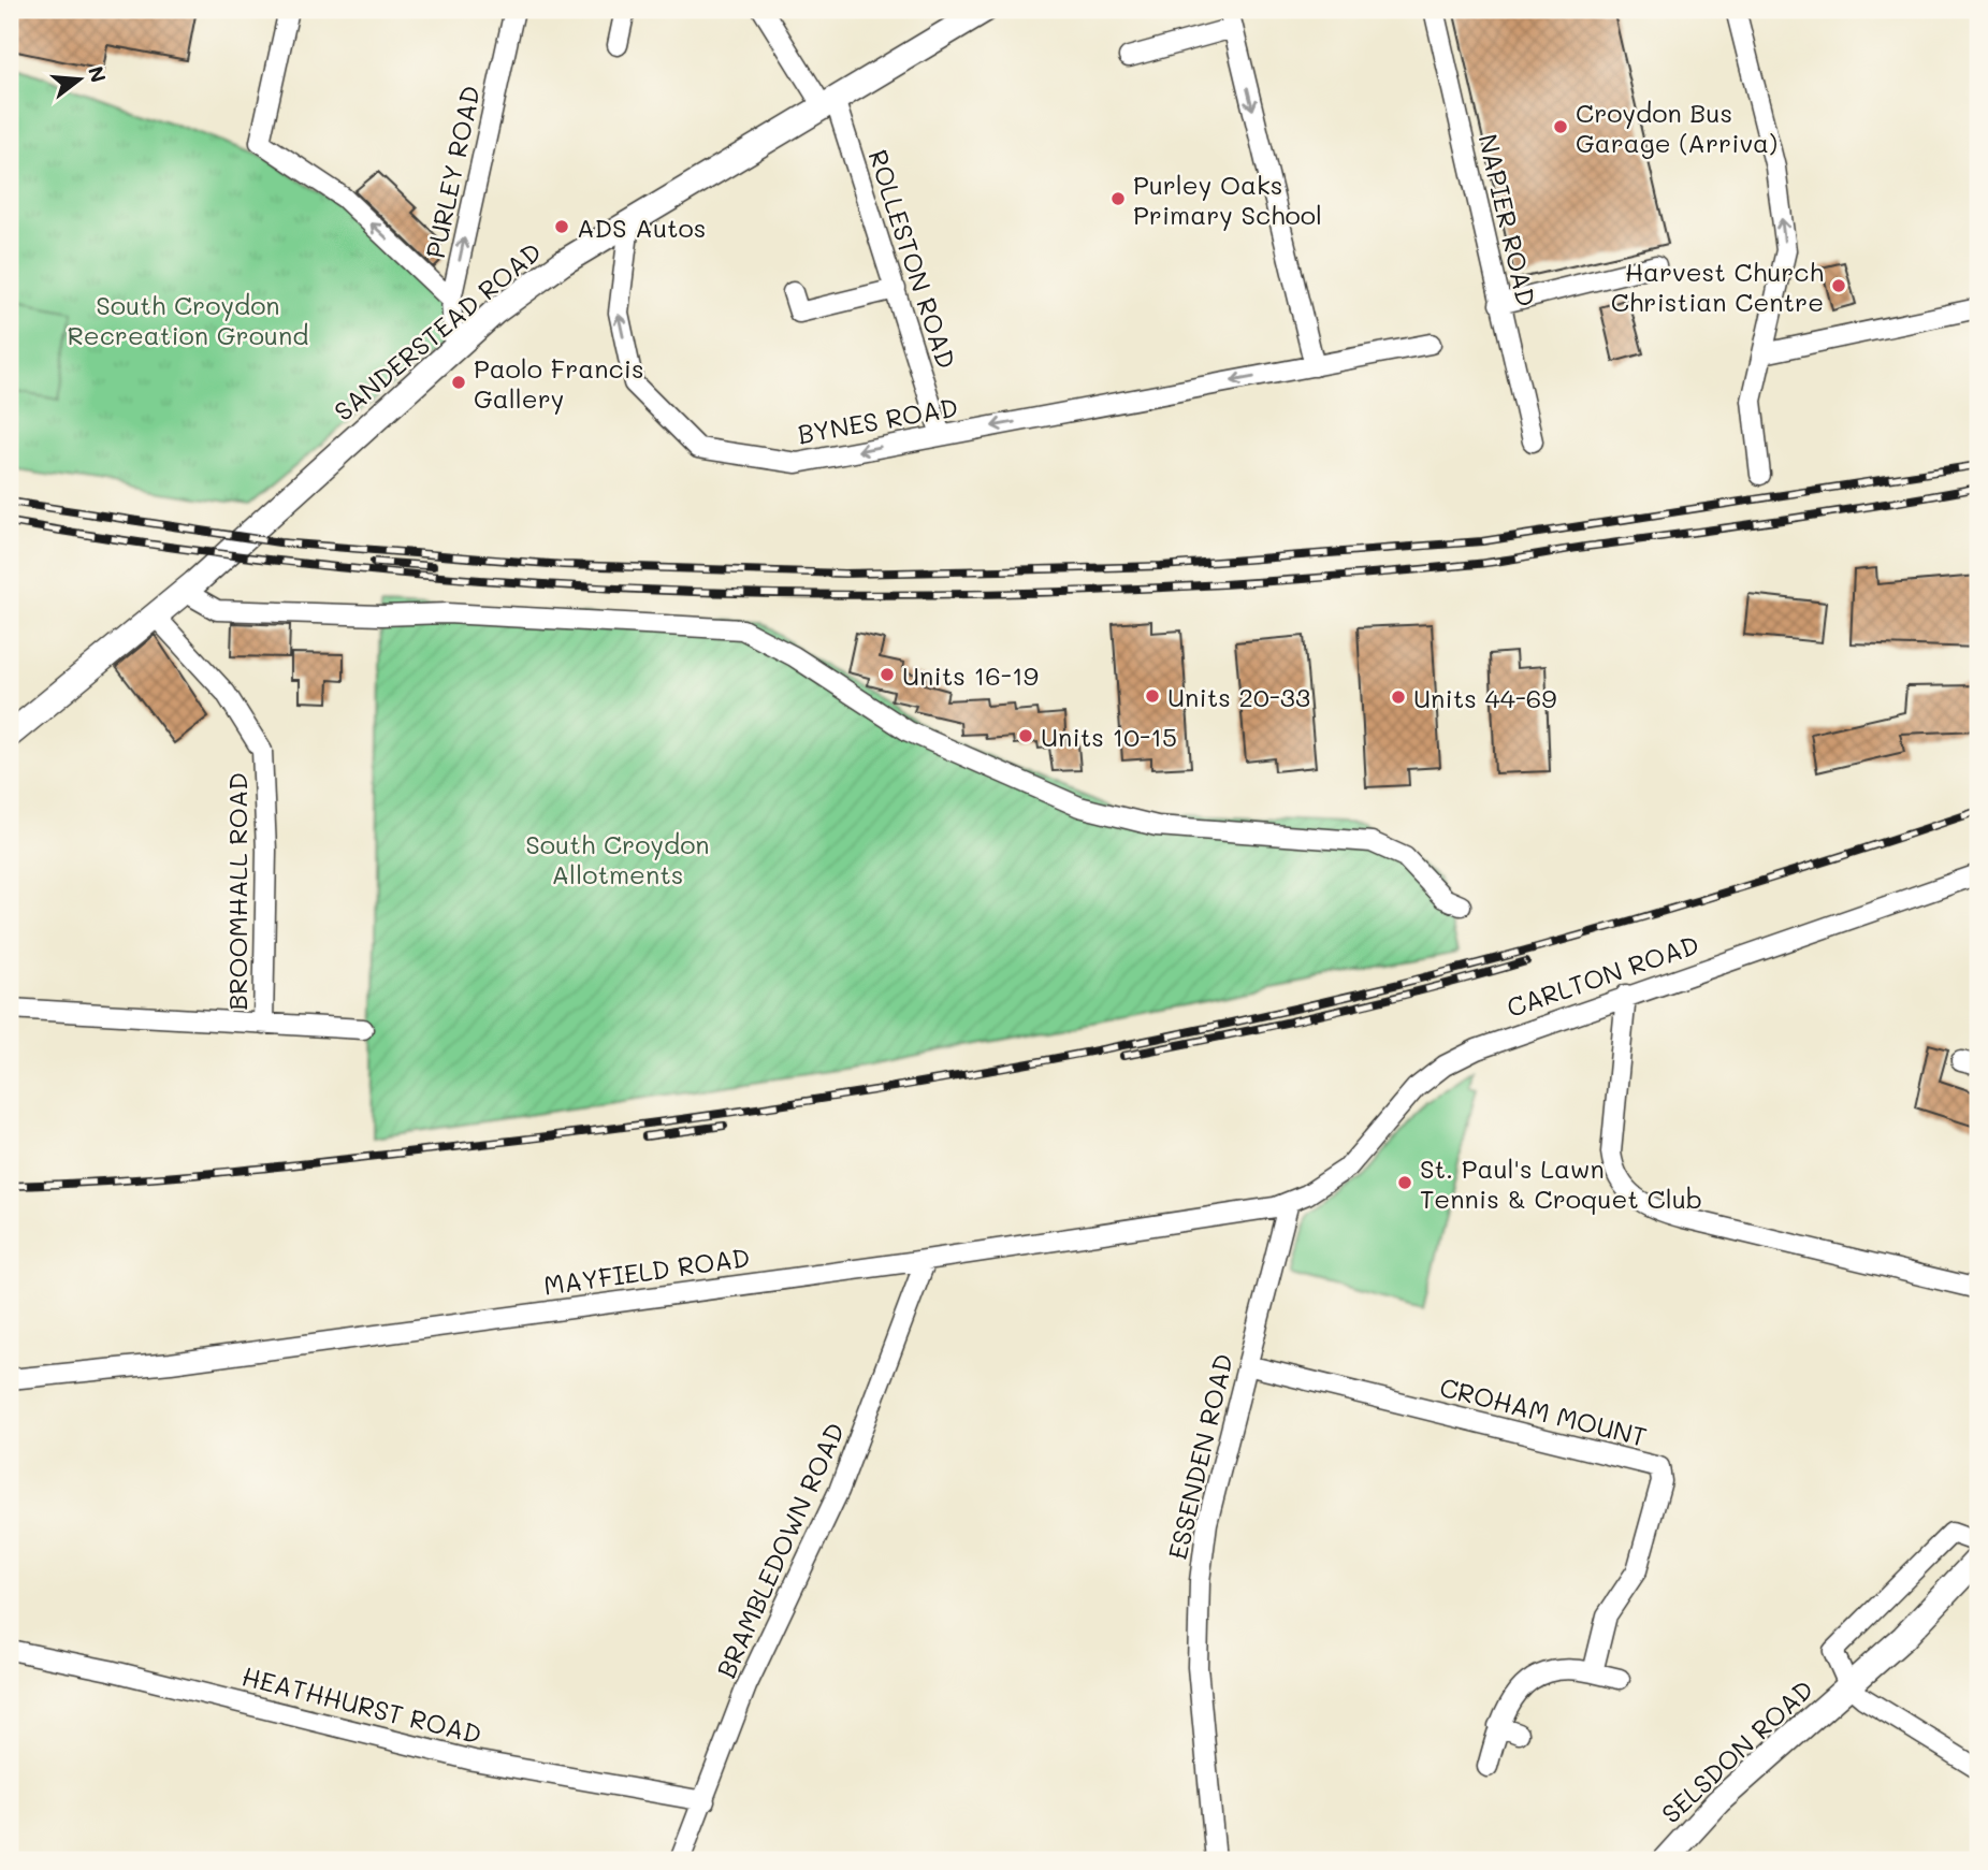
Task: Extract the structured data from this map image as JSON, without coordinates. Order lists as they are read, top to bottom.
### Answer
{
  "streets": {
    "main road": ["SANDERSTEAD ROAD", "SELSDON ROAD"],
    "street": [
      "PURLEY ROAD",
      "NAPIER ROAD",
      "ROLLESTON ROAD",
      "BYNES ROAD",
      "BROOMHALL ROAD",
      "CARLTON ROAD",
      "MAYFIELD ROAD",
      "CROHAM MOUNT",
      "ESSENDEN ROAD",
      "BRAMBLEDOWN ROAD",
      "HEATHHURST ROAD"
    ]
  },
  "crossings": [
    ["PURLEY ROAD", "SANDERSTEAD ROAD"],
    ["ROLLESTON ROAD", "SANDERSTEAD ROAD"],
    ["ROLLESTON ROAD", "BYNES ROAD"],
    ["SANDERSTEAD ROAD", "BYNES ROAD"],
    ["SANDERSTEAD ROAD", "BROOMHALL ROAD"],
    ["CARLTON ROAD", "MAYFIELD ROAD"],
    ["CARLTON ROAD", "ESSENDEN ROAD"],
    ["MAYFIELD ROAD", "ESSENDEN ROAD"],
    ["MAYFIELD ROAD", "BRAMBLEDOWN ROAD"],
    ["CROHAM MOUNT", "ESSENDEN ROAD"],
    ["BRAMBLEDOWN ROAD", "HEATHHURST ROAD"]
  ],
  "one_way": ["PURLEY ROAD"],
  "parks": ["South Croydon Recreation Ground", "South Croydon Allotments"],
  "places": [
    "Croydon Bus Garage (Arriva)",
    "Purley Oaks Primary School",
    "ADS Autos",
    "Harvest Church Christian Centre",
    "Paolo Francis Gallery",
    "Units 16-19",
    "Units 20-33",
    "Units 44-69",
    "Units 10-15",
    "St. Paul's Lawn Tennis & Croquet Club"
  ],
  "north": "right"
}
